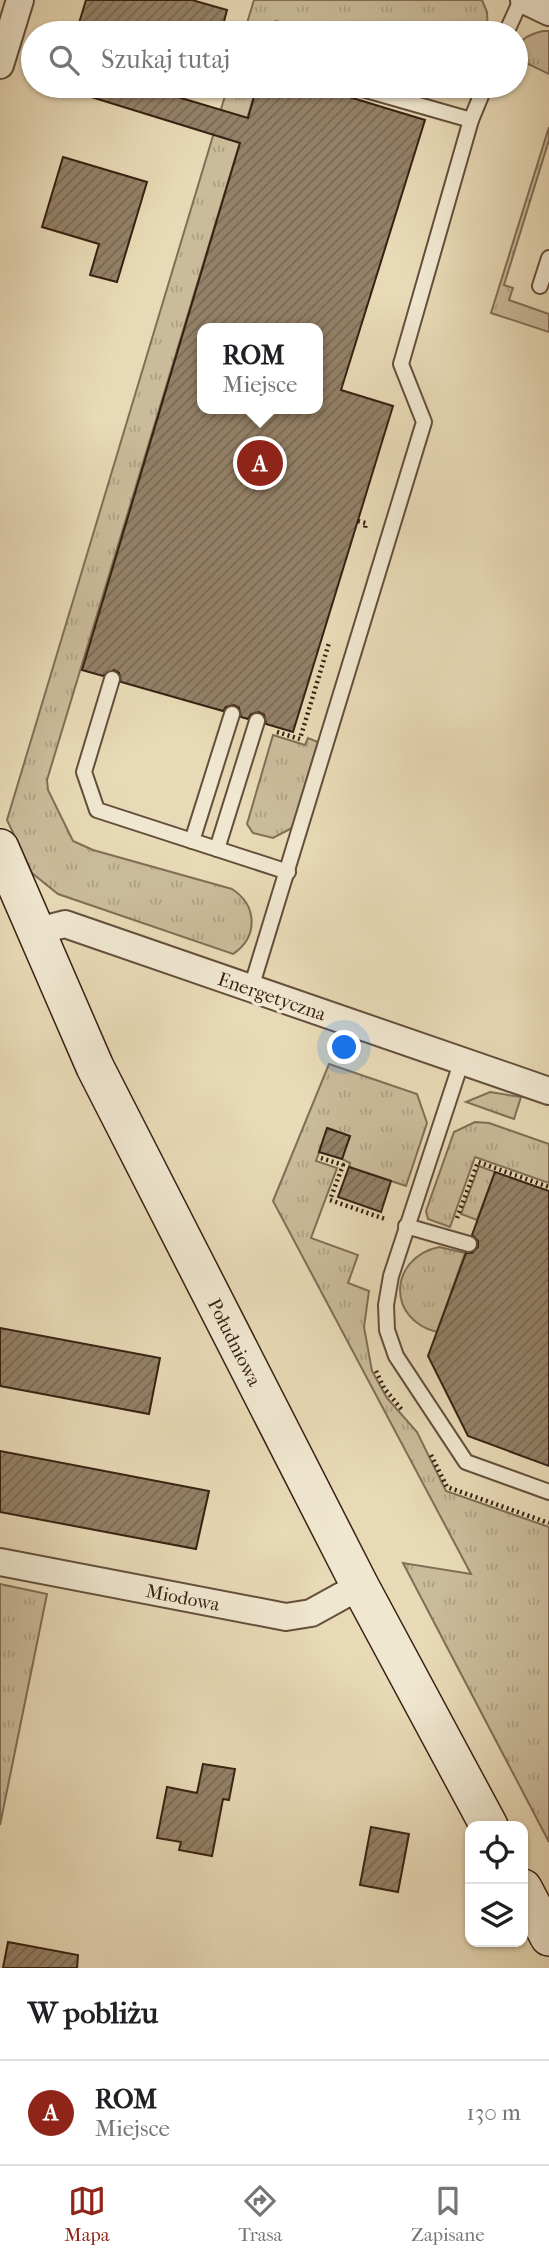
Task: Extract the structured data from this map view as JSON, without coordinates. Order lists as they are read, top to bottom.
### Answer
{
  "streets": {
    "street": ["Energetyczna", "Południowa", "Miodowa"]
  },
  "crossings": [
    ["Energetyczna", "Południowa"],
    ["Południowa", "Miodowa"]
  ],
  "page": {
    "search": "Szukaj tutaj",
    "popup": ["ROM", "Miejsce"],
    "pins": "A",
    "heading": "W pobliżu",
    "list": [
      {
        "mark": "A",
        "name": "ROM",
        "note": "Miejsce",
        "value": "130 m"
      }
    ],
    "nav": ["Mapa", "Trasa", "Zapisane"]
  }
}
